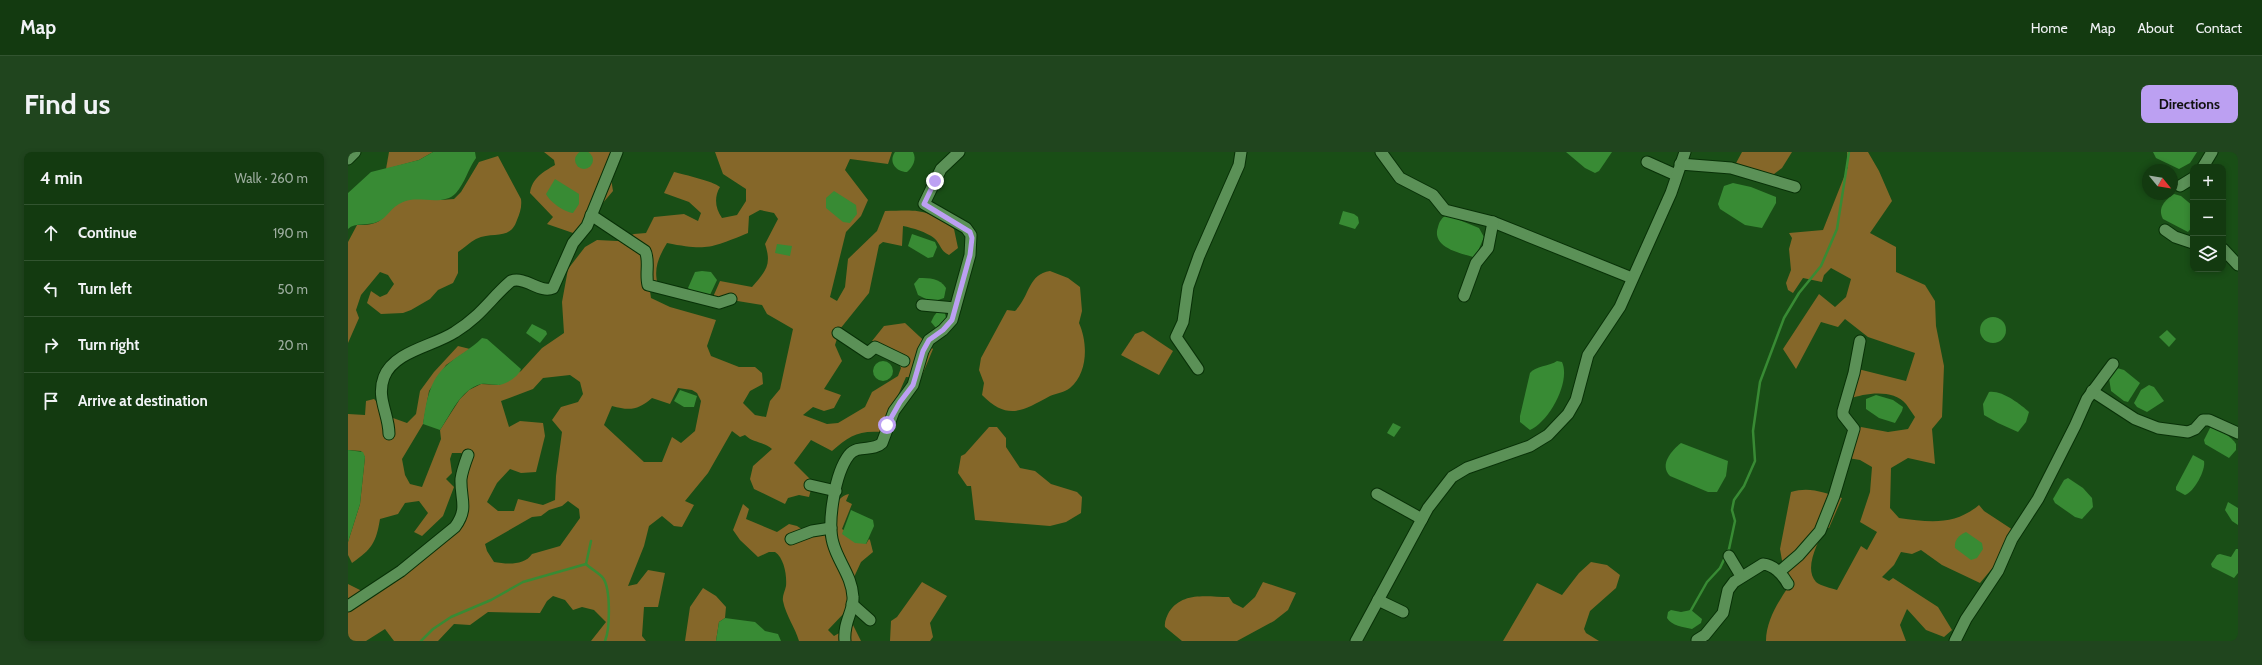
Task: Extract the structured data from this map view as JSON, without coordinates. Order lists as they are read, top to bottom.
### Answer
{
  "north": "bottom right",
  "page": {
    "header": "Map",
    "nav": [
      "Home",
      "Map",
      "About",
      "Contact"
    ],
    "buttons": "Directions",
    "title": "Find us",
    "heading": ["4 min", "Walk · 260 m"],
    "map_buttons": ["+", "−"],
    "list": [
      ["Continue", "190 m"],
      ["Turn left", "50 m"],
      ["Turn right", "20 m"],
      "Arrive at destination"
    ]
  }
}
